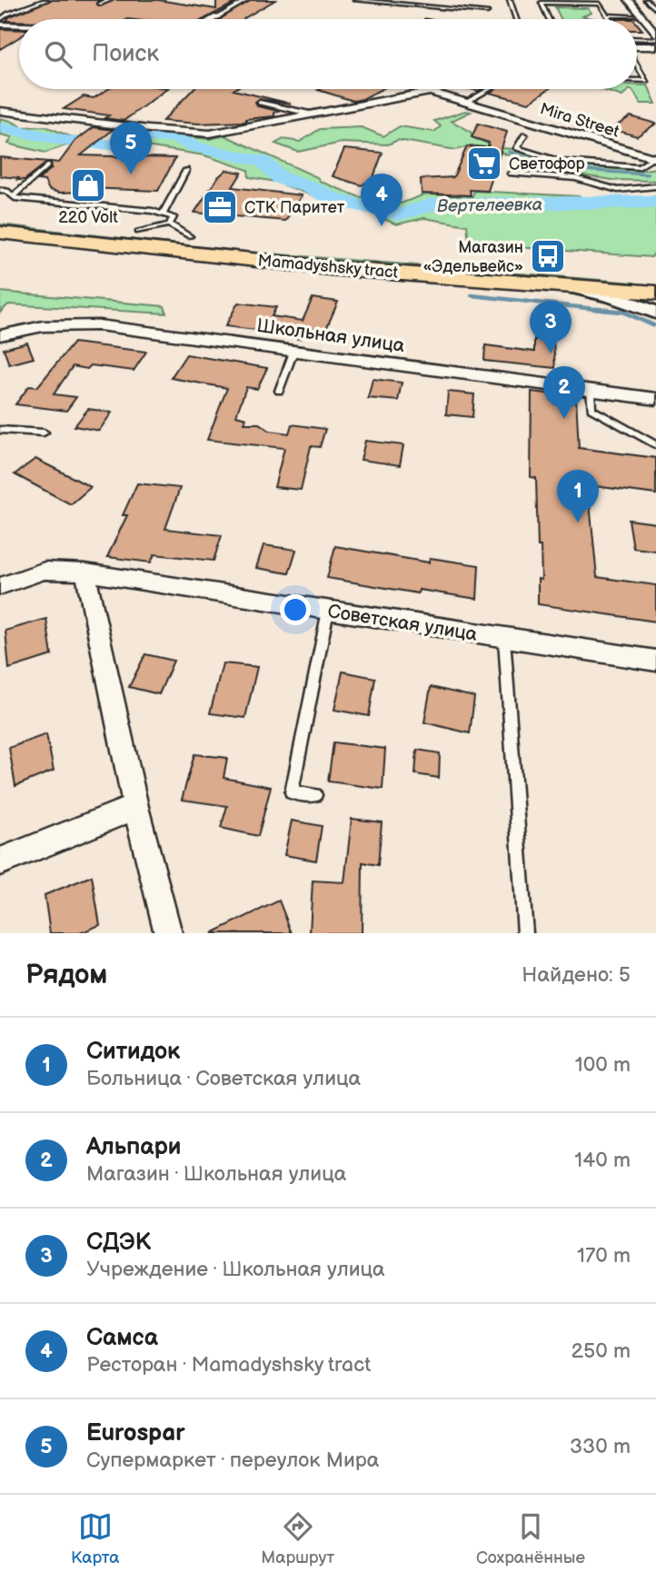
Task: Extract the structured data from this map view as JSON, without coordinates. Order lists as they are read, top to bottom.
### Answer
{
  "streets": {
    "main road": ["Mamadyshsky tract"],
    "street": ["Mira Street", "Школьная улица", "Советская улица"]
  },
  "water": ["Вертелеевка"],
  "places": {
    "supermarket": ["Светофор"],
    "shop": ["220 Volt"],
    "office": ["СТК Паритет"],
    "bus stop": ["Магазин «Эдельвейс»"]
  },
  "page": {
    "search": "Поиск",
    "pins": [
      "5",
      "4",
      "3",
      "2",
      "1"
    ],
    "heading": ["Рядом", "Найдено: 5"],
    "list": [
      {
        "mark": "1",
        "name": "Ситидок",
        "note": "Больница · Советская улица",
        "value": "100 m"
      },
      {
        "mark": "2",
        "name": "Альпари",
        "note": "Магазин · Школьная улица",
        "value": "140 m"
      },
      {
        "mark": "3",
        "name": "СДЭК",
        "note": "Учреждение · Школьная улица",
        "value": "170 m"
      },
      {
        "mark": "4",
        "name": "Самса",
        "note": "Ресторан · Mamadyshsky tract",
        "value": "250 m"
      },
      {
        "mark": "5",
        "name": "Eurospar",
        "note": "Супермаркет · переулок Мира",
        "value": "330 m"
      }
    ],
    "nav": ["Карта", "Маршрут", "Сохранённые"]
  }
}
